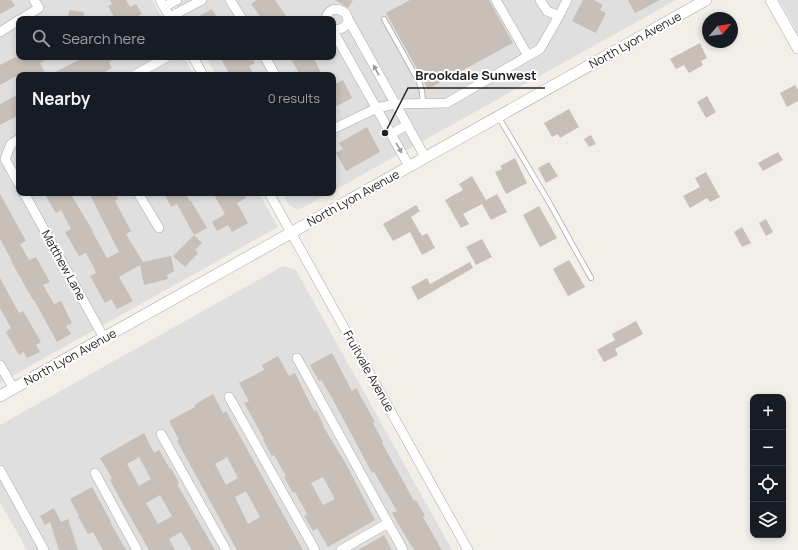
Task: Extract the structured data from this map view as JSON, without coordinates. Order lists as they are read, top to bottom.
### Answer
{
  "streets": {
    "street": ["North Lyon Avenue", "Matthew Lane", "Fruitvale Avenue"]
  },
  "crossings": [
    ["North Lyon Avenue", "Matthew Lane"],
    ["North Lyon Avenue", "Fruitvale Avenue"]
  ],
  "places": ["Brookdale Sunwest"],
  "north": "top right",
  "page": {
    "search": "Search here",
    "heading": ["Nearby", "0 results"],
    "map_buttons": ["+", "−"]
  }
}
